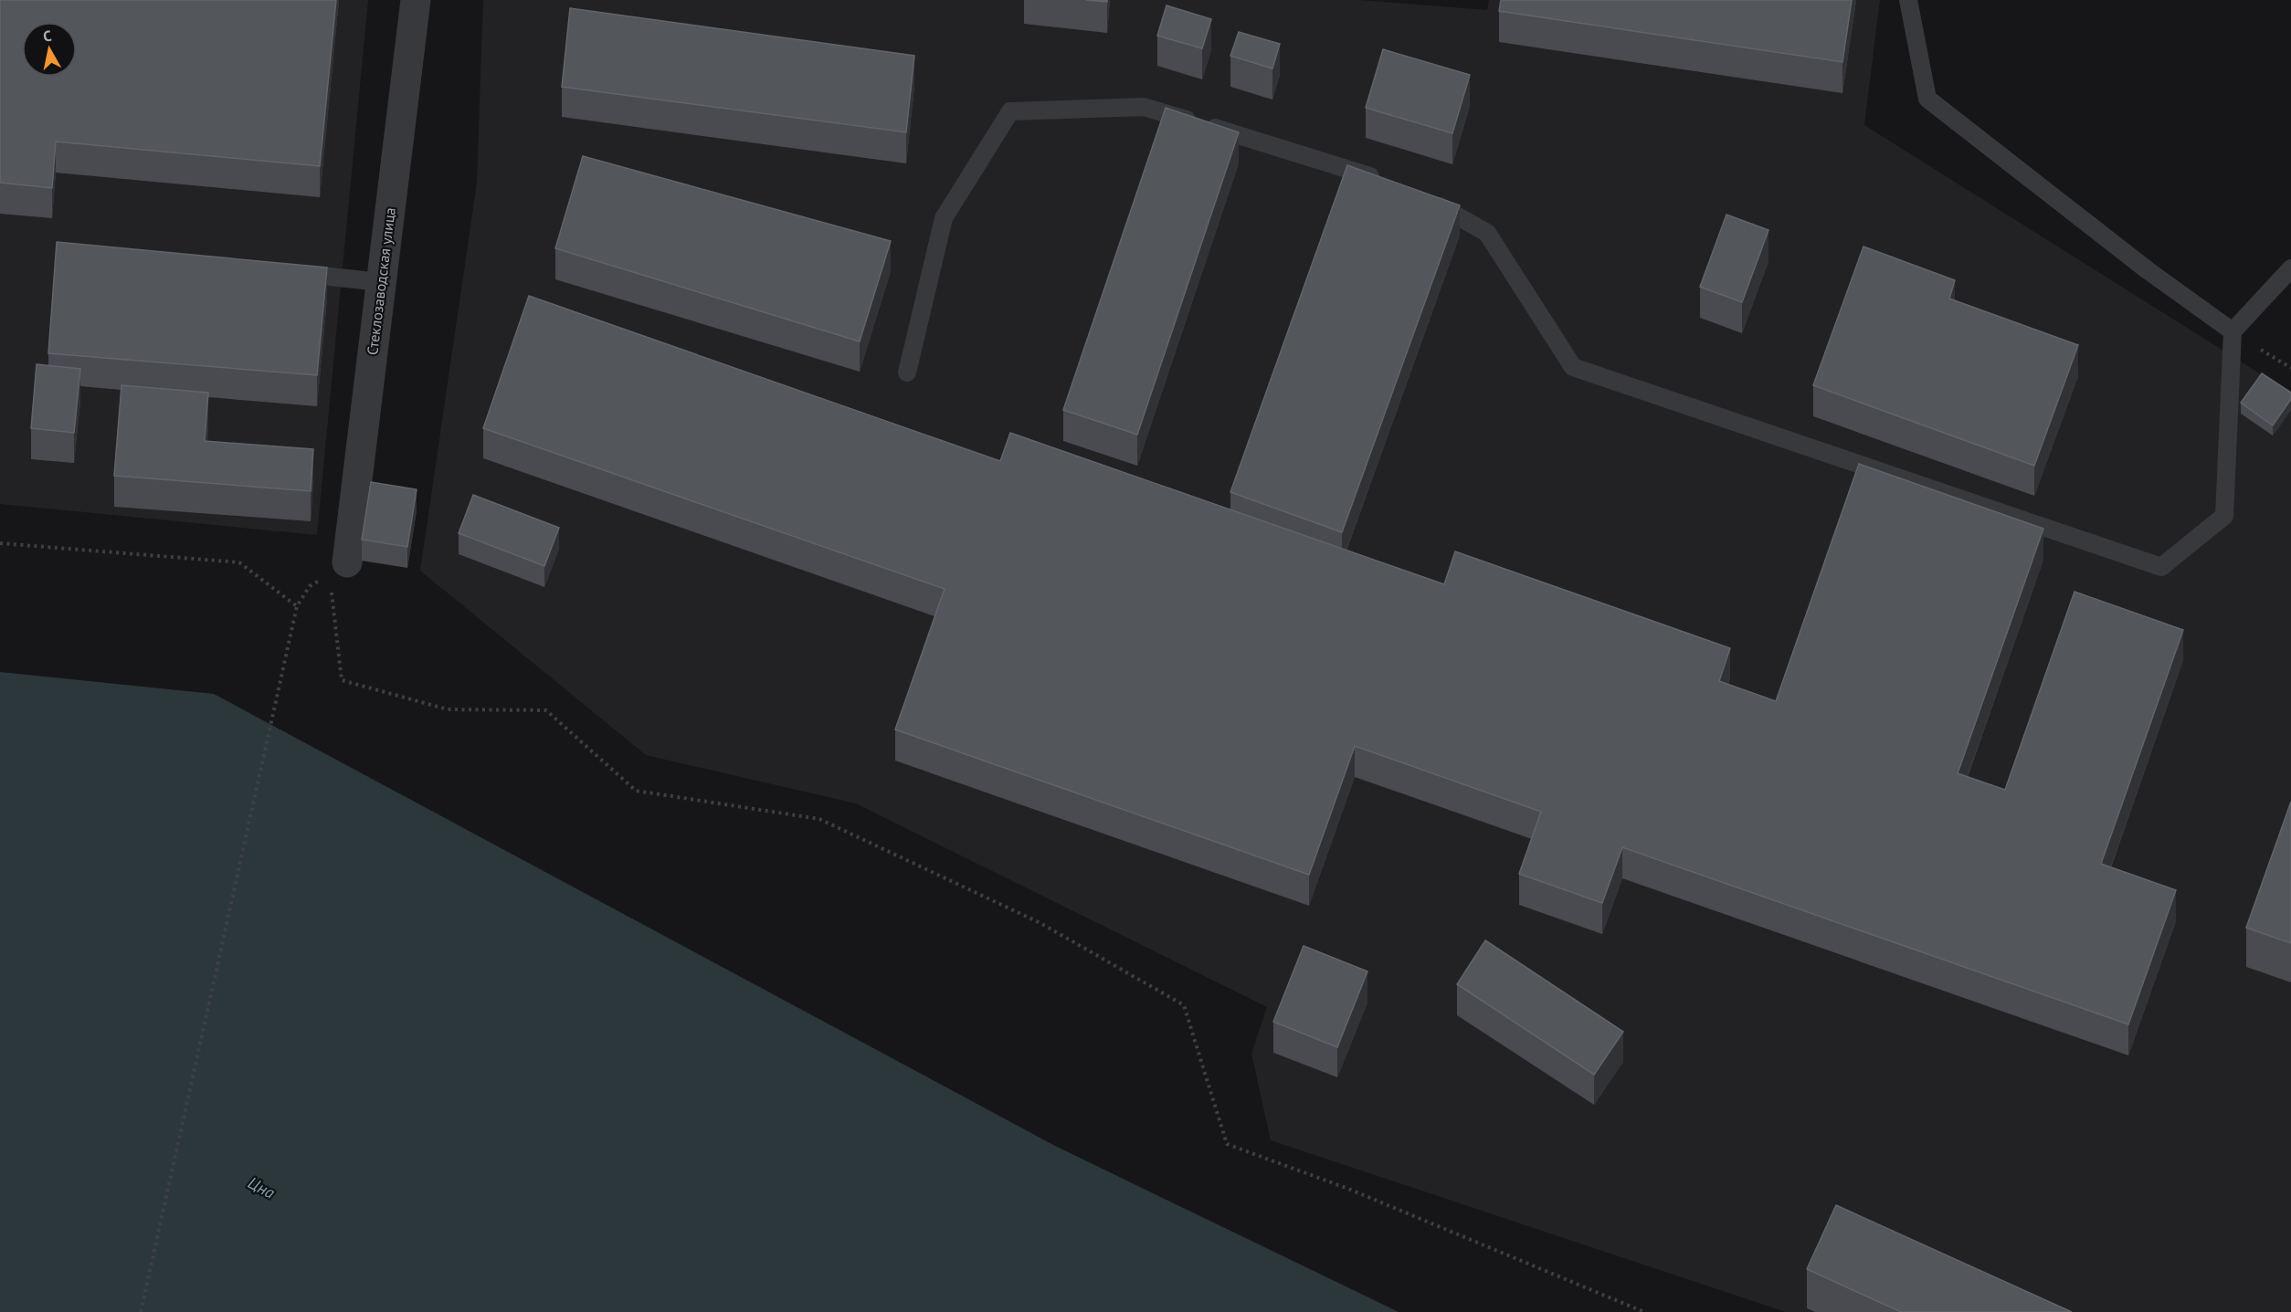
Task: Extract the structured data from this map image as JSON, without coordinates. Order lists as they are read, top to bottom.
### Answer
{
  "streets": {
    "street": ["Стеклозаводская улица"]
  },
  "water": ["Цна"],
  "north": "top"
}
